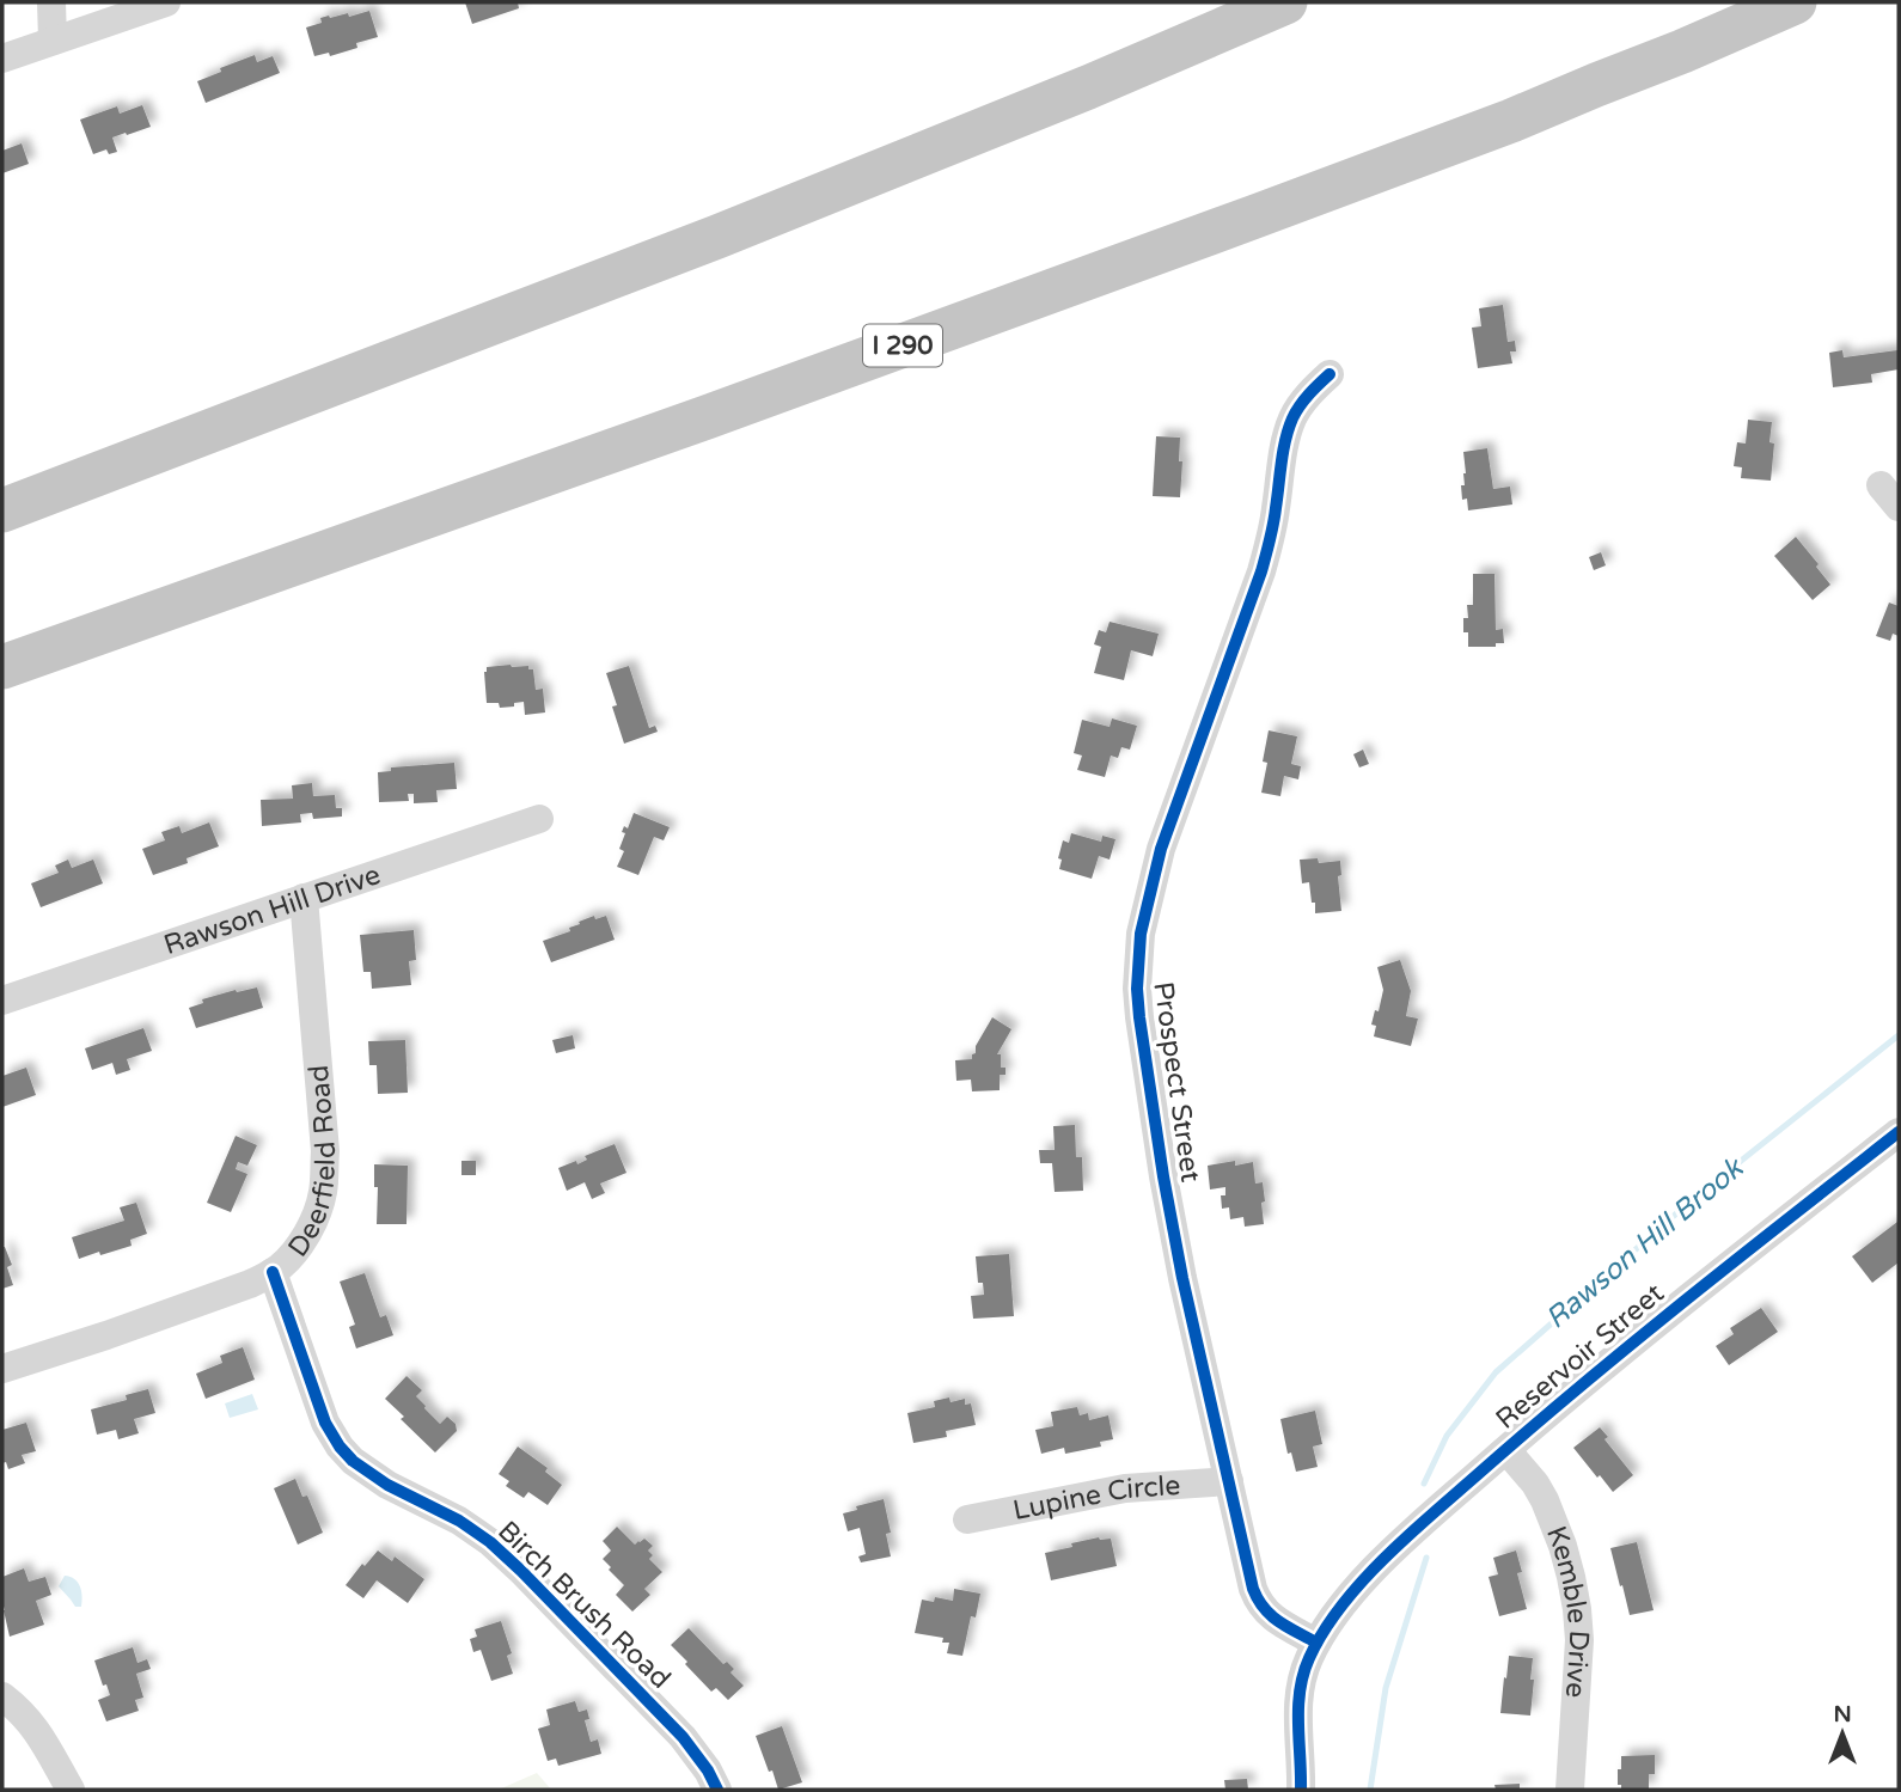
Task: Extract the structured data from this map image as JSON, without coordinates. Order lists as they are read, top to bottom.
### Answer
{
  "streets": {
    "highway": ["I 290"],
    "street": [
      "Rawson Hill Drive",
      "Prospect Street",
      "Deerfield Road",
      "Reservoir Street",
      "Lupine Circle",
      "Birch Brush Road",
      "Kemble Drive"
    ]
  },
  "crossings": [
    ["Rawson Hill Drive", "Deerfield Road"],
    ["Prospect Street", "Reservoir Street"],
    ["Prospect Street", "Lupine Circle"],
    ["Deerfield Road", "Birch Brush Road"],
    ["Reservoir Street", "Kemble Drive"]
  ],
  "water": ["Rawson Hill Brook"],
  "north": "top"
}
